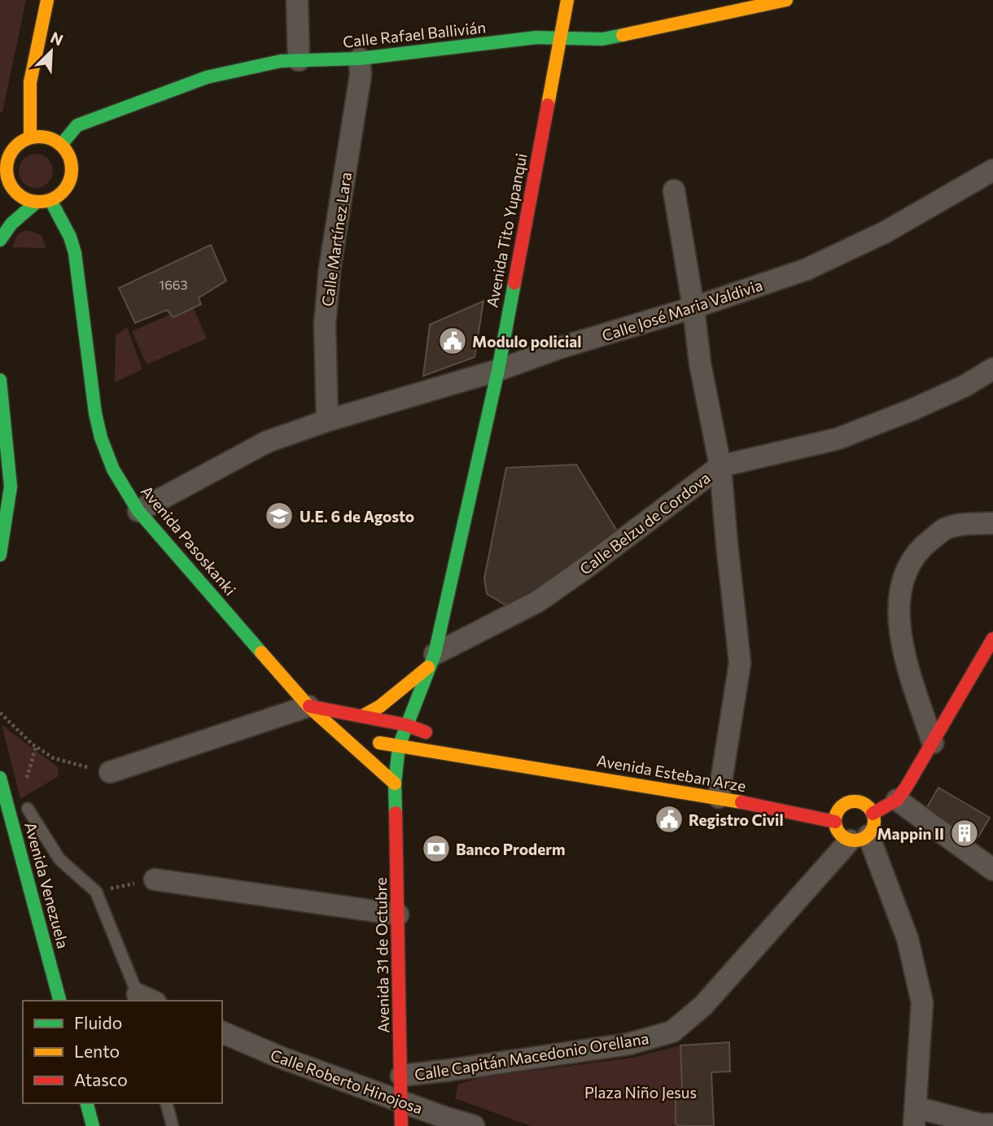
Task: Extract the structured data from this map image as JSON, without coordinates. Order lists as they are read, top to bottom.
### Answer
{
  "streets": {
    "main road": [
      "Calle Rafael Ballivián",
      "Avenida Tito Yupanqui",
      "Avenida Pasoskanki",
      "Avenida Esteban Arze",
      "Avenida Venezuela",
      "Avenida 31 de Octubre"
    ],
    "street": [
      "Calle Martínez Lara",
      "Calle José Maria Valdivia",
      "Calle Belzu de Cordova",
      "Calle Capitán Macedonio Orellana",
      "Calle Roberto Hinojosa"
    ]
  },
  "crossings": [
    ["Calle Rafael Ballivián", "Avenida Tito Yupanqui"],
    ["Calle Rafael Ballivián", "Calle Martínez Lara"],
    ["Calle Rafael Ballivián", "Avenida Pasoskanki"],
    ["Avenida Tito Yupanqui", "Calle José Maria Valdivia"],
    ["Avenida Tito Yupanqui", "Calle Belzu de Cordova"],
    ["Avenida Tito Yupanqui", "Avenida Esteban Arze"],
    ["Avenida Tito Yupanqui", "Avenida 31 de Octubre"],
    ["Calle Martínez Lara", "Calle José Maria Valdivia"],
    ["Calle José Maria Valdivia", "Avenida Pasoskanki"],
    ["Avenida Pasoskanki", "Avenida Esteban Arze"],
    ["Avenida Esteban Arze", "Avenida 31 de Octubre"],
    ["Avenida Esteban Arze", "Calle Capitán Macedonio Orellana"],
    ["Avenida 31 de Octubre", "Calle Capitán Macedonio Orellana"],
    ["Avenida 31 de Octubre", "Calle Roberto Hinojosa"]
  ],
  "parks": ["Plaza Niño Jesus"],
  "places": {
    "public building": ["Modulo policial", "Registro Civil"],
    "school or university": ["U.E. 6 de Agosto"],
    "building": ["Mappin II"],
    "bank": ["Banco Proderm"]
  },
  "house_numbers": ["1663"],
  "legend": ["Fluido", "Lento", "Atasco"],
  "north": "top right"
}
